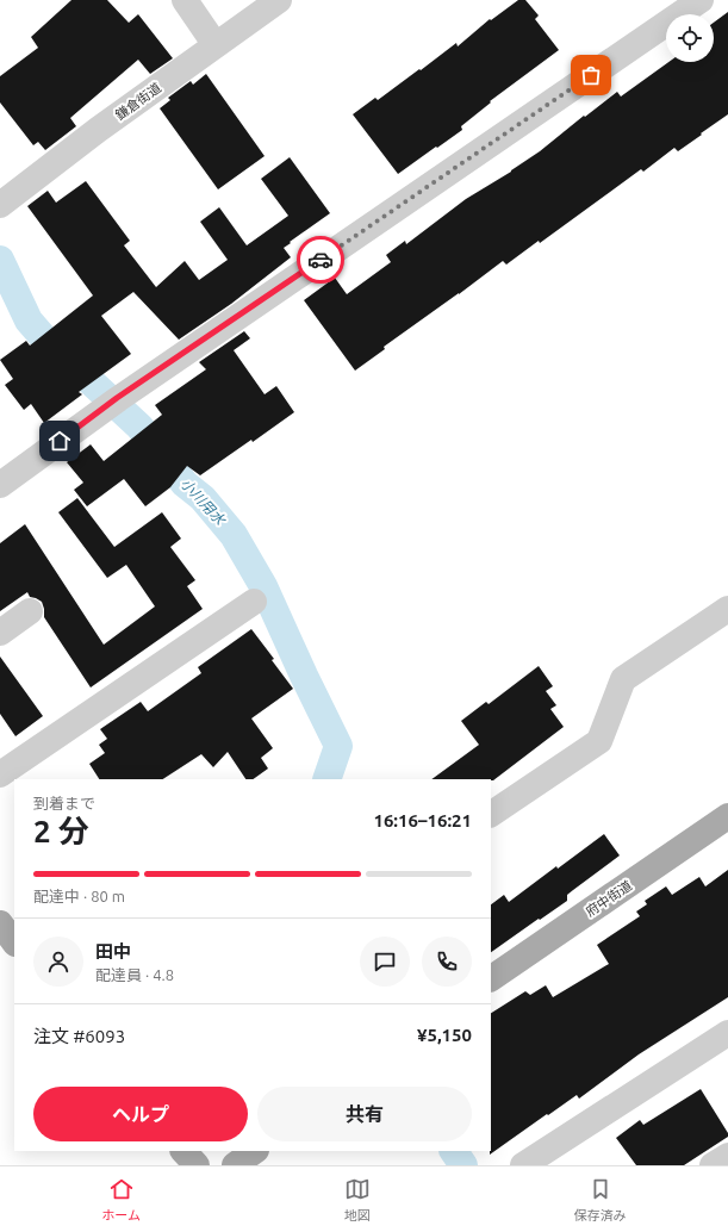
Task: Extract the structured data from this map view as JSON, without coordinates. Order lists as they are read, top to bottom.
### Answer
{
  "streets": {
    "main road": ["府中街道"],
    "street": ["鎌倉街道"]
  },
  "water": ["小川用水"],
  "page": {
    "heading": ["2 分", "到着まで", "16:16–16:21"],
    "panel": [
      "田中",
      "配達員 · 4.8",
      "注文 #6093",
      "¥5,150"
    ],
    "bar": "配達中 · 80 m",
    "buttons": ["ヘルプ", "共有"],
    "tabs": ["ホーム", "地図", "保存済み"]
  }
}
